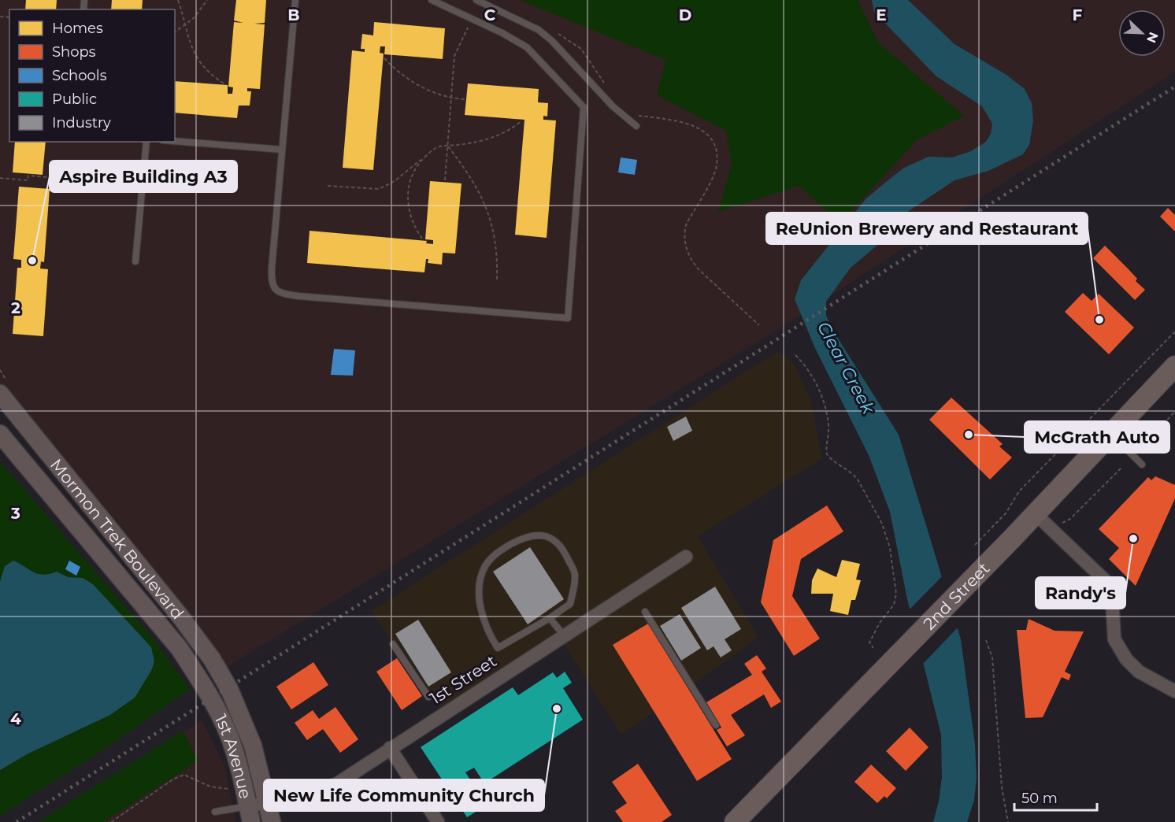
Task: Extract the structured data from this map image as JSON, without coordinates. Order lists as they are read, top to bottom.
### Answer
{
  "streets": {
    "main road": ["Mormon Trek Boulevard", "2nd Street", "1st Avenue"],
    "street": ["1st Street"]
  },
  "crossings": [
    ["Mormon Trek Boulevard", "1st Avenue"],
    ["1st Street", "1st Avenue"]
  ],
  "water": ["Clear Creek"],
  "places": [
    "Aspire Building A3",
    "ReUnion Brewery and Restaurant",
    "McGrath Auto",
    "Randy's",
    "New Life Community Church"
  ],
  "legend": [
    "Homes",
    "Shops",
    "Schools",
    "Public",
    "Industry"
  ],
  "scale_bar": "50 m",
  "north": "bottom right",
  "grid": {
    "columns": [
      "B",
      "C",
      "D",
      "E",
      "F"
    ],
    "rows": ["2", "3", "4"]
  }
}
